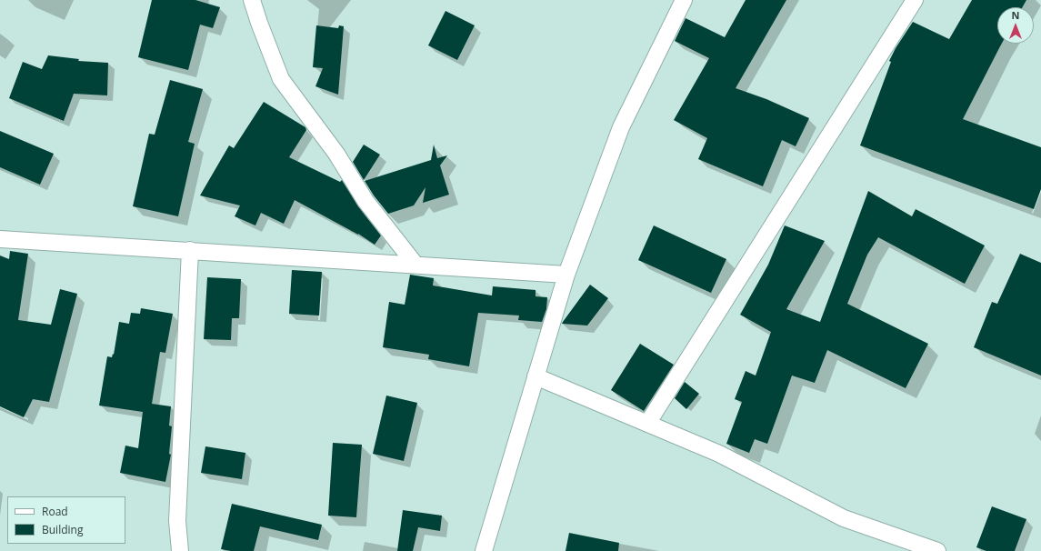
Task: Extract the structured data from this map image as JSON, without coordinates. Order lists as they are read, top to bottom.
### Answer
{
  "legend": ["Road", "Building"],
  "north": "top"
}
